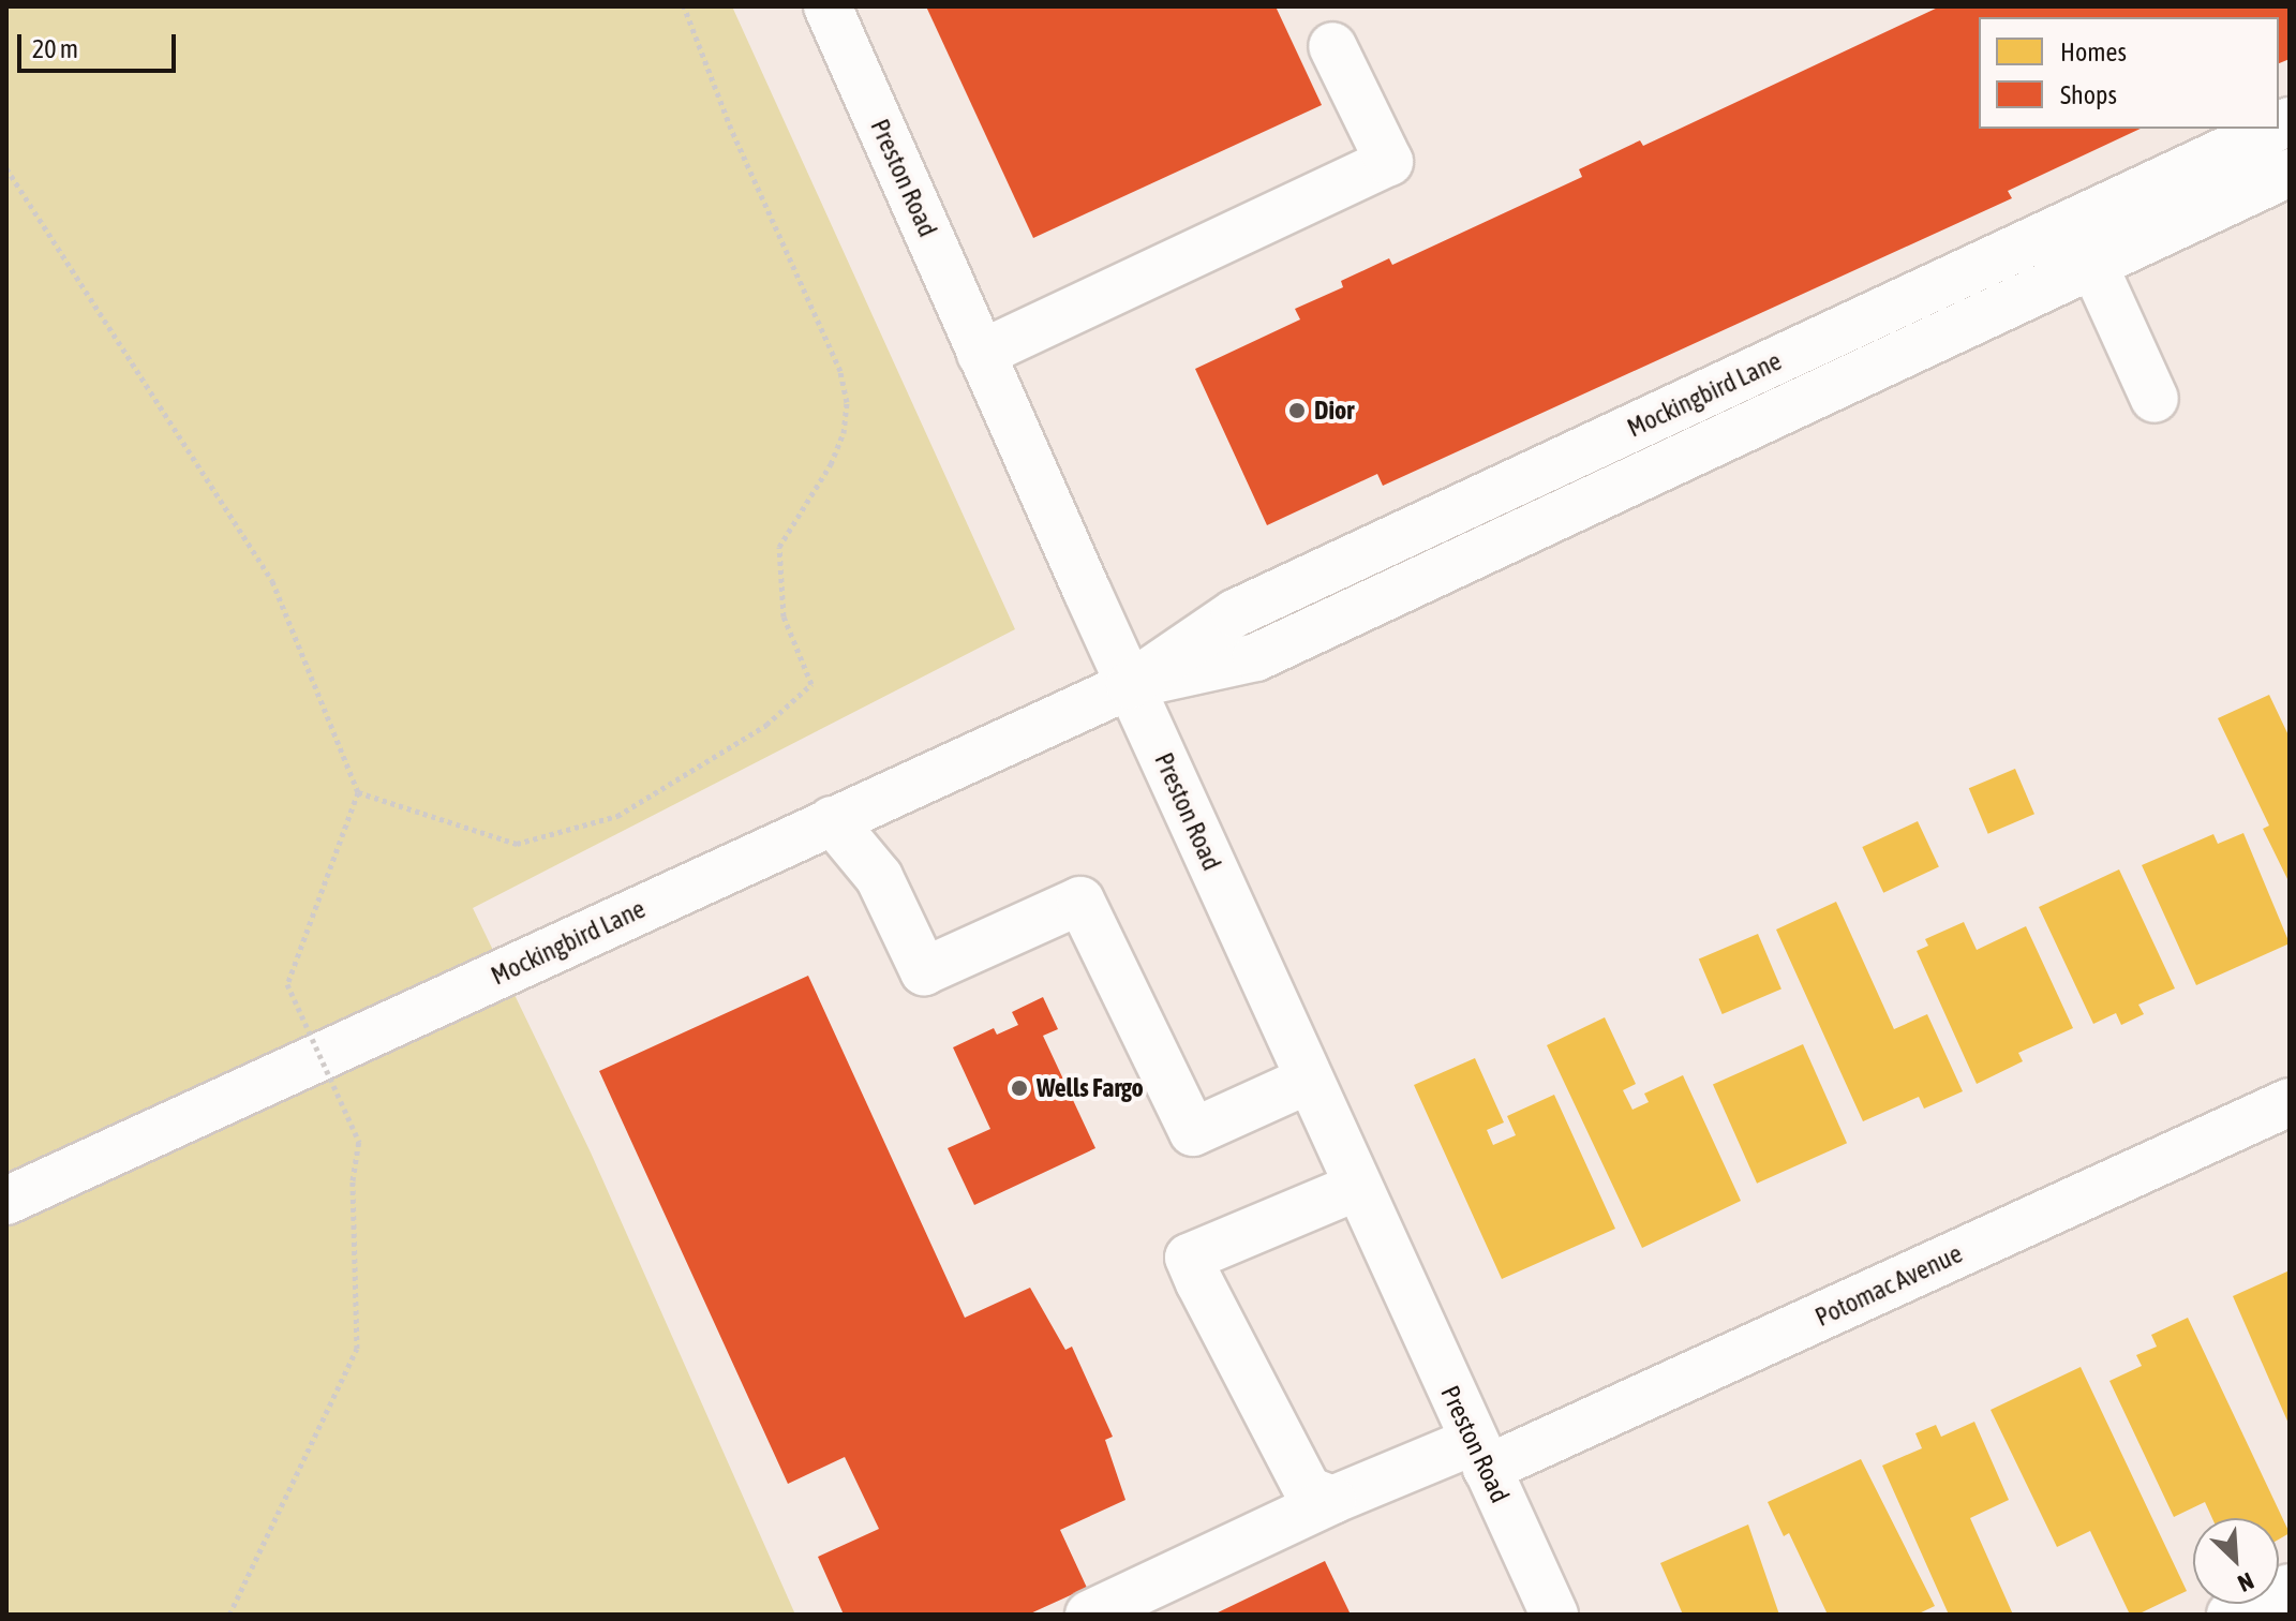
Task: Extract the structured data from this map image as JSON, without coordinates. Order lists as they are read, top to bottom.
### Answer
{
  "streets": {
    "main road": ["Preston Road", "Mockingbird Lane", "Potomac Avenue"]
  },
  "crossings": [
    ["Preston Road", "Mockingbird Lane"],
    ["Preston Road", "Potomac Avenue"]
  ],
  "places": ["Dior", "Wells Fargo"],
  "legend": ["Homes", "Shops"],
  "scale_bar": "20 m",
  "north": "bottom right"
}
